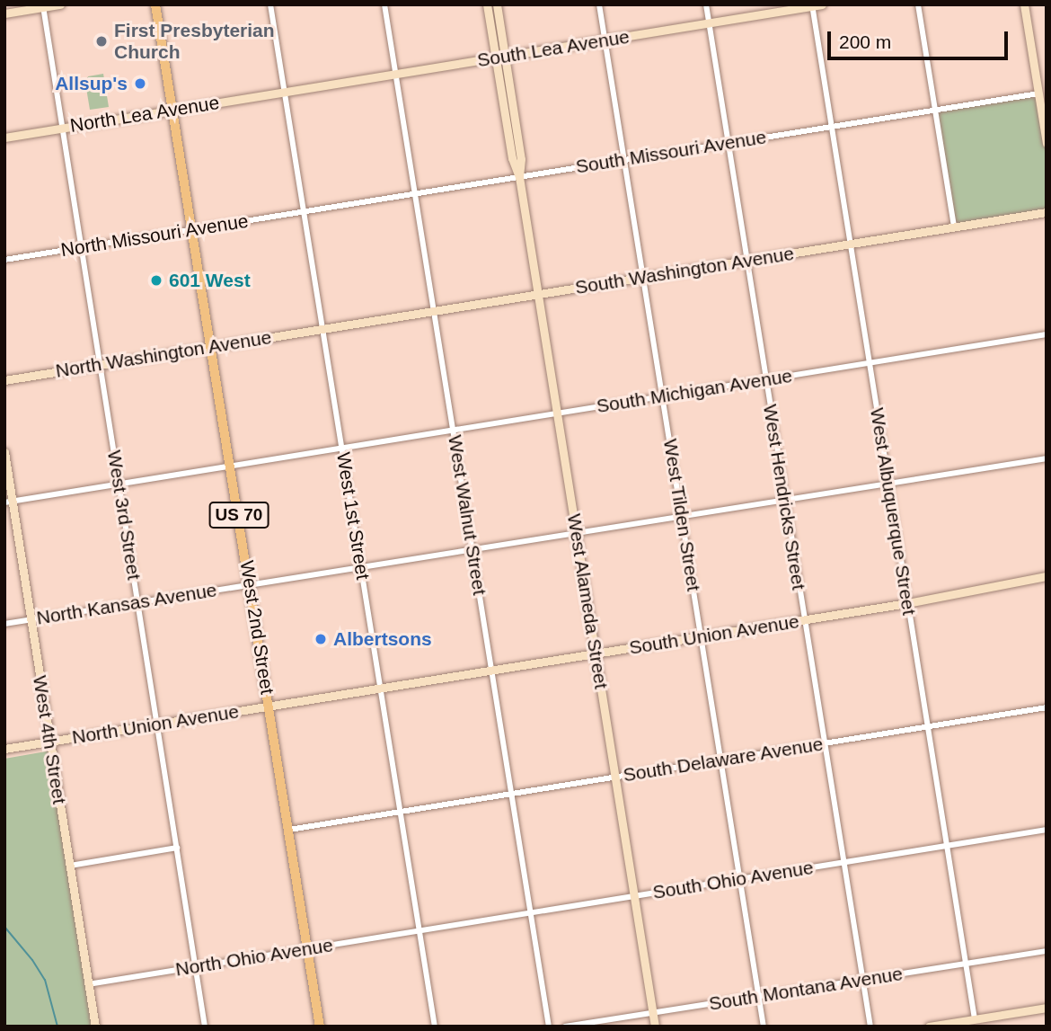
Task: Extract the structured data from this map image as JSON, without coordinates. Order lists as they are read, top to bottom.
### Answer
{
  "streets": {
    "main road": ["US 70", "West 2nd Street"],
    "street": [
      "South Lea Avenue",
      "North Lea Avenue",
      "South Missouri Avenue",
      "North Missouri Avenue",
      "South Washington Avenue",
      "North Washington Avenue",
      "South Michigan Avenue",
      "West Hendricks Street",
      "West Albuquerque Street",
      "West 3rd Street",
      "West Walnut Street",
      "West Tilden Street",
      "West 1st Street",
      "West Alameda Street",
      "North Kansas Avenue",
      "South Union Avenue",
      "North Union Avenue",
      "West 4th Street",
      "South Delaware Avenue",
      "South Ohio Avenue",
      "North Ohio Avenue",
      "South Montana Avenue"
    ]
  },
  "crossings": [
    ["South Lea Avenue", "North Lea Avenue"],
    ["South Lea Avenue", "West Hendricks Street"],
    ["South Lea Avenue", "West Albuquerque Street"],
    ["South Lea Avenue", "West Walnut Street"],
    ["South Lea Avenue", "West Tilden Street"],
    ["South Lea Avenue", "West 1st Street"],
    ["South Lea Avenue", "West Alameda Street"],
    ["North Lea Avenue", "West 3rd Street"],
    ["North Lea Avenue", "West 1st Street"],
    ["North Lea Avenue", "West 2nd Street"],
    ["South Missouri Avenue", "North Missouri Avenue"],
    ["South Missouri Avenue", "West Hendricks Street"],
    ["South Missouri Avenue", "West Albuquerque Street"],
    ["South Missouri Avenue", "West Walnut Street"],
    ["South Missouri Avenue", "West Tilden Street"],
    ["South Missouri Avenue", "West 1st Street"],
    ["South Missouri Avenue", "West Alameda Street"],
    ["North Missouri Avenue", "West 3rd Street"],
    ["North Missouri Avenue", "West 1st Street"],
    ["North Missouri Avenue", "West 2nd Street"],
    ["South Washington Avenue", "North Washington Avenue"],
    ["South Washington Avenue", "West Hendricks Street"],
    ["South Washington Avenue", "West Albuquerque Street"],
    ["South Washington Avenue", "West Walnut Street"],
    ["South Washington Avenue", "West Tilden Street"],
    ["South Washington Avenue", "West 1st Street"],
    ["South Washington Avenue", "West Alameda Street"],
    ["North Washington Avenue", "West 3rd Street"],
    ["North Washington Avenue", "West 1st Street"],
    ["North Washington Avenue", "West 2nd Street"],
    ["South Michigan Avenue", "West Hendricks Street"],
    ["South Michigan Avenue", "West Albuquerque Street"],
    ["South Michigan Avenue", "West 3rd Street"],
    ["South Michigan Avenue", "West Walnut Street"],
    ["South Michigan Avenue", "West Tilden Street"],
    ["South Michigan Avenue", "West 1st Street"],
    ["South Michigan Avenue", "West Alameda Street"],
    ["South Michigan Avenue", "West 2nd Street"],
    ["South Michigan Avenue", "West 4th Street"],
    ["West Hendricks Street", "North Kansas Avenue"],
    ["West Hendricks Street", "South Union Avenue"],
    ["West Hendricks Street", "South Delaware Avenue"],
    ["West Hendricks Street", "South Ohio Avenue"],
    ["West Hendricks Street", "South Montana Avenue"],
    ["West Albuquerque Street", "North Kansas Avenue"],
    ["West Albuquerque Street", "South Union Avenue"],
    ["West Albuquerque Street", "South Delaware Avenue"],
    ["West Albuquerque Street", "South Ohio Avenue"],
    ["West Albuquerque Street", "South Montana Avenue"],
    ["West 3rd Street", "North Kansas Avenue"],
    ["West 3rd Street", "North Union Avenue"],
    ["West 3rd Street", "North Ohio Avenue"],
    ["West Walnut Street", "North Kansas Avenue"],
    ["West Walnut Street", "South Union Avenue"],
    ["West Walnut Street", "South Delaware Avenue"],
    ["West Walnut Street", "South Ohio Avenue"],
    ["West Tilden Street", "North Kansas Avenue"],
    ["West Tilden Street", "South Union Avenue"],
    ["West Tilden Street", "South Delaware Avenue"],
    ["West Tilden Street", "South Ohio Avenue"],
    ["West Tilden Street", "South Montana Avenue"],
    ["West 1st Street", "North Kansas Avenue"],
    ["West 1st Street", "South Union Avenue"],
    ["West 1st Street", "North Union Avenue"],
    ["West 1st Street", "South Delaware Avenue"],
    ["West 1st Street", "South Ohio Avenue"],
    ["West 1st Street", "North Ohio Avenue"],
    ["West Alameda Street", "North Kansas Avenue"],
    ["West Alameda Street", "South Union Avenue"],
    ["West Alameda Street", "South Delaware Avenue"],
    ["West Alameda Street", "South Ohio Avenue"],
    ["West Alameda Street", "South Montana Avenue"],
    ["North Kansas Avenue", "West 2nd Street"],
    ["North Kansas Avenue", "West 4th Street"],
    ["West 2nd Street", "North Union Avenue"],
    ["West 2nd Street", "South Delaware Avenue"],
    ["West 2nd Street", "North Ohio Avenue"],
    ["South Union Avenue", "North Union Avenue"],
    ["North Union Avenue", "West 4th Street"],
    ["West 4th Street", "North Ohio Avenue"],
    ["South Ohio Avenue", "North Ohio Avenue"]
  ],
  "places": [
    "First Presbyterian Church",
    "Allsup's",
    "601 West",
    "Albertsons"
  ],
  "scale_bar": "200 m"
}
